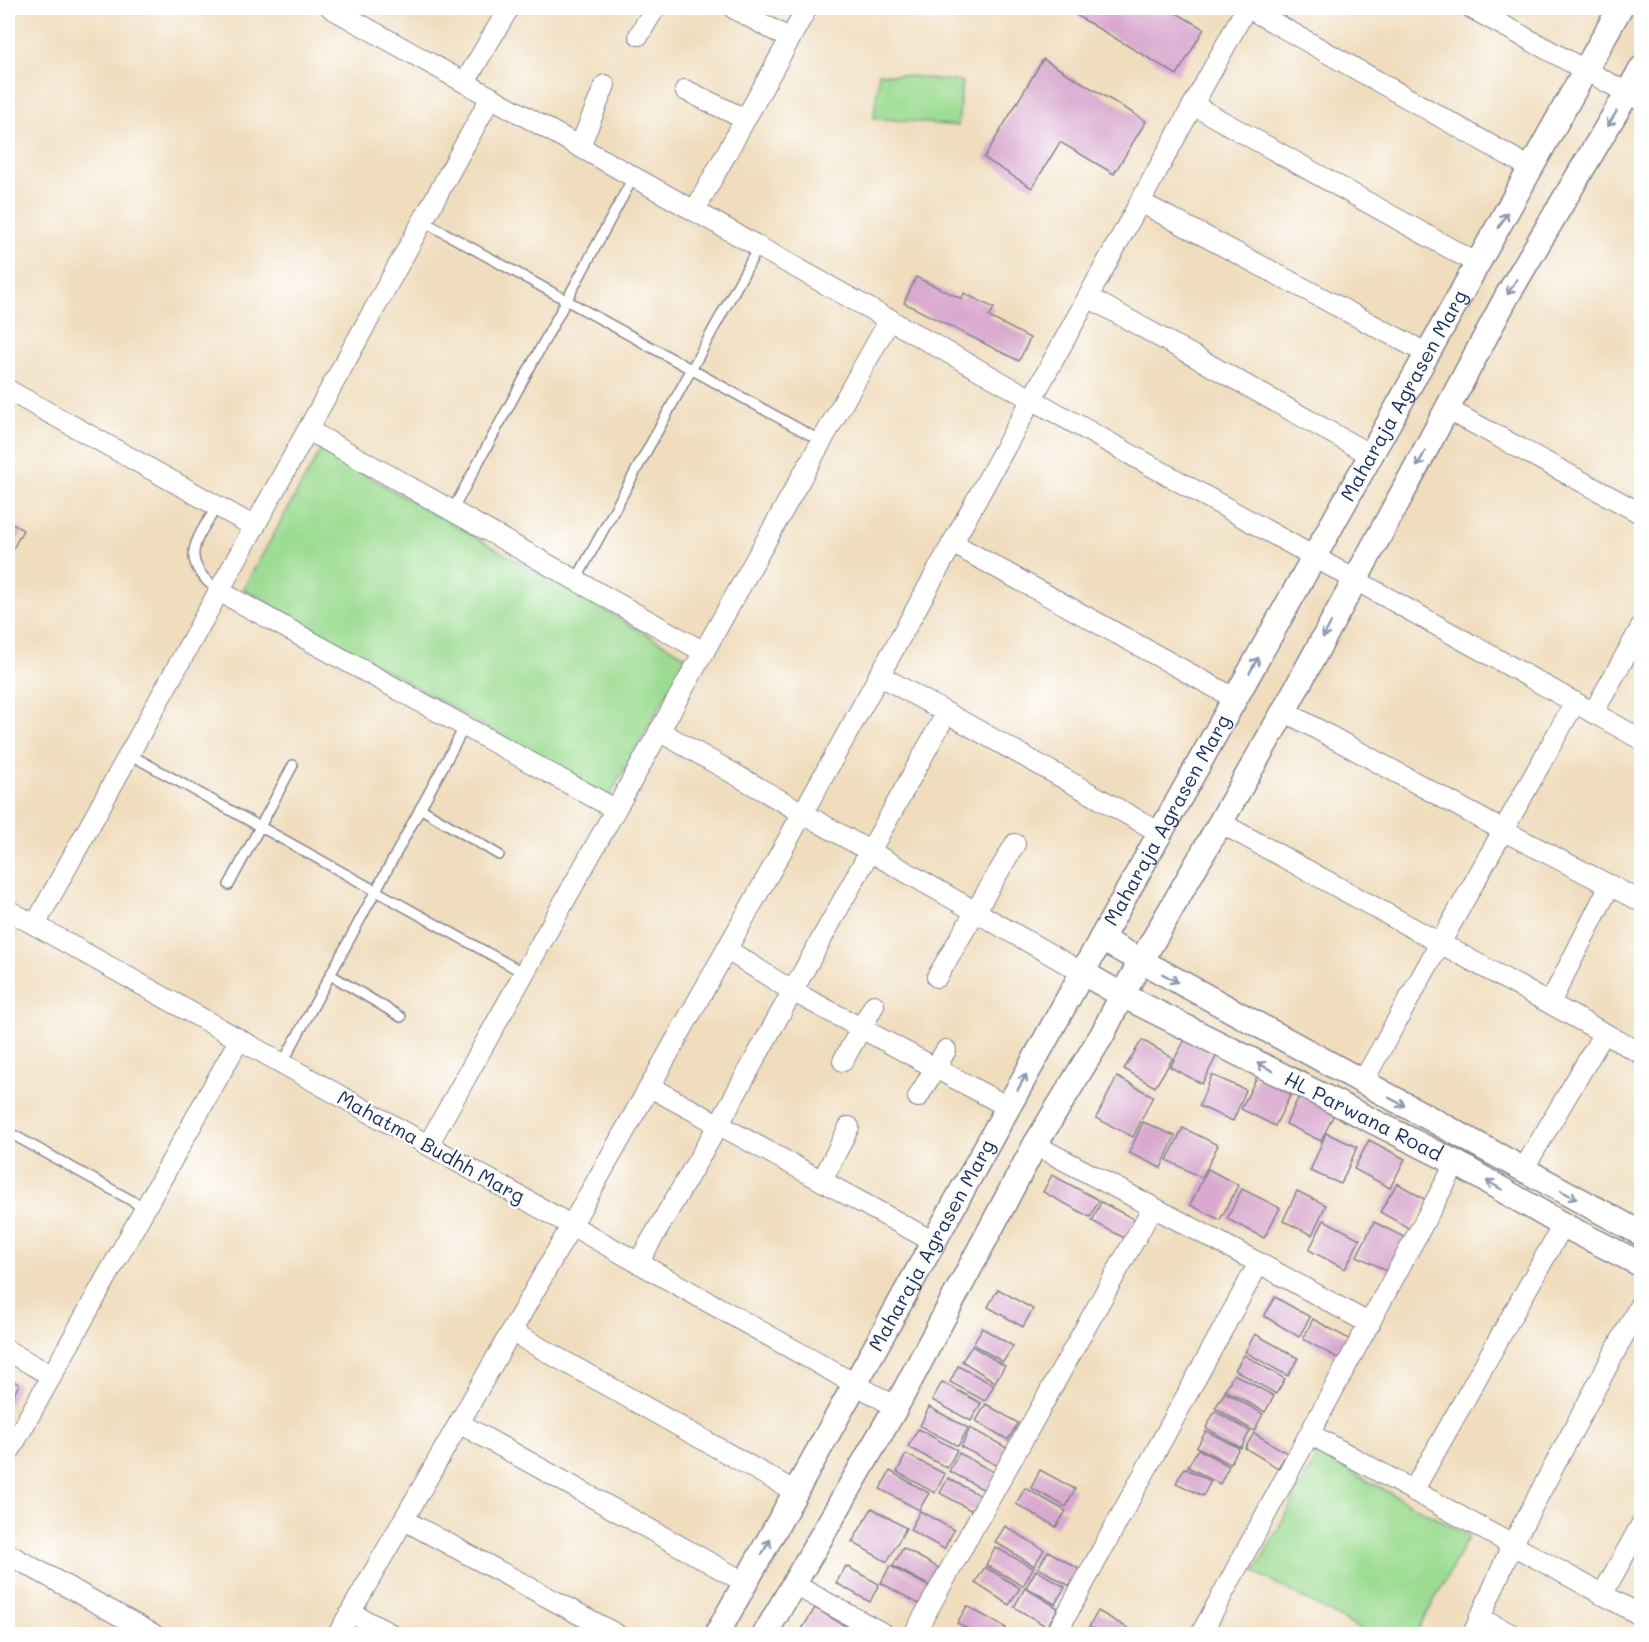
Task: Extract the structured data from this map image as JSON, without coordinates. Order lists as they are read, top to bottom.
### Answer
{
  "streets": {
    "street": ["Maharaja Agrasen Marg", "HL Parwana Road", "Mahatma Budhh Marg"]
  },
  "crossings": [
    ["Maharaja Agrasen Marg", "HL Parwana Road"],
    ["Maharaja Agrasen Marg", "Mahatma Budhh Marg"]
  ]
}
